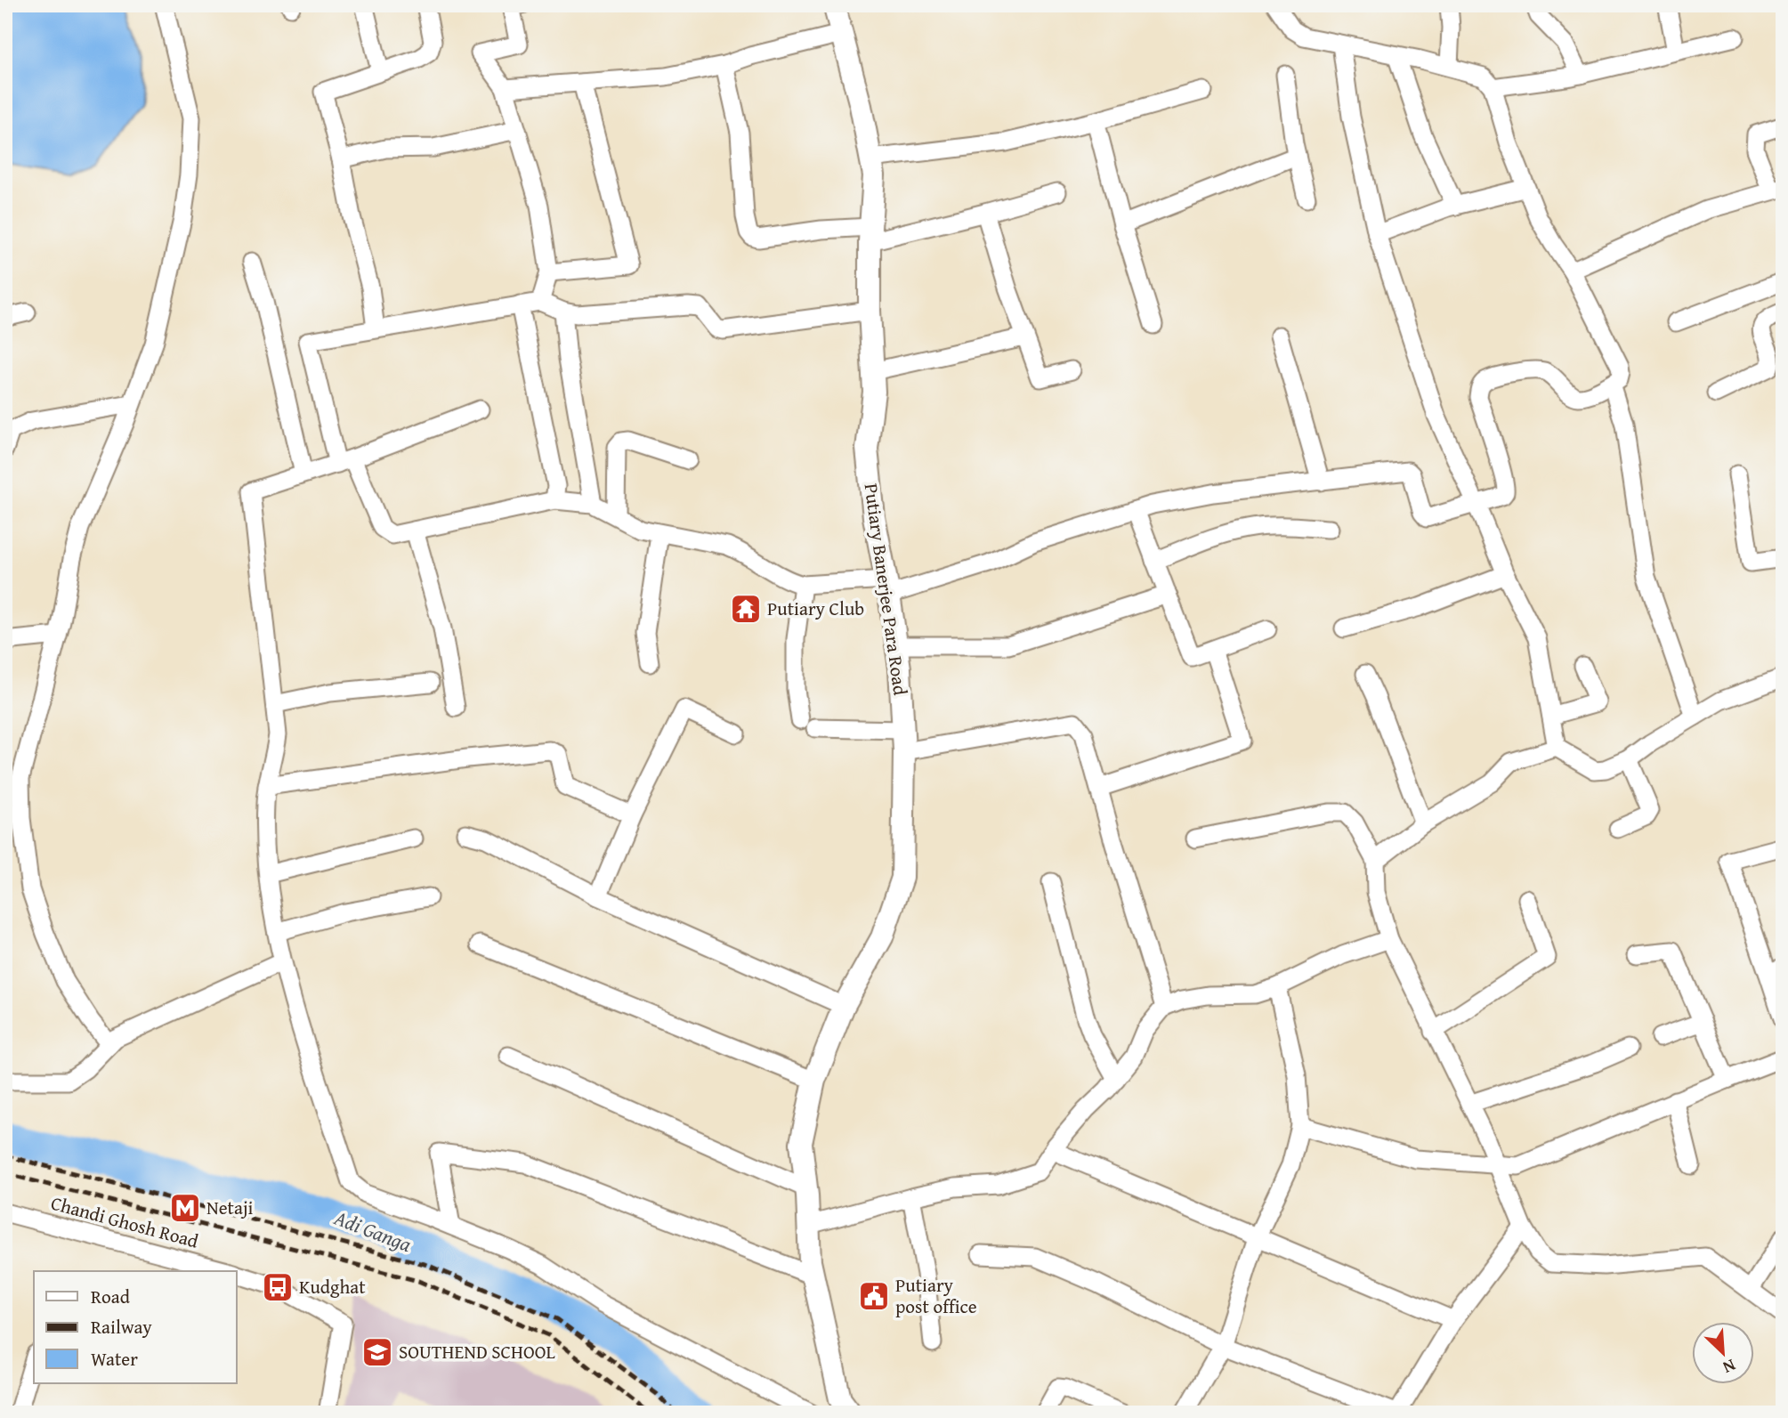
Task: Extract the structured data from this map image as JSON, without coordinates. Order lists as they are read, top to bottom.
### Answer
{
  "streets": {
    "street": ["Putiary Banerjee Para Road", "Chandi Ghosh Road"]
  },
  "water": ["Adi Ganga"],
  "places": {
    "temple": ["Putiary Club"],
    "metro station": ["Netaji"],
    "bus stop": ["Kudghat"],
    "public building": ["Putiary post office"],
    "school or university": ["SOUTHEND SCHOOL"]
  },
  "legend": ["Road", "Railway", "Water"],
  "north": "bottom right"
}
